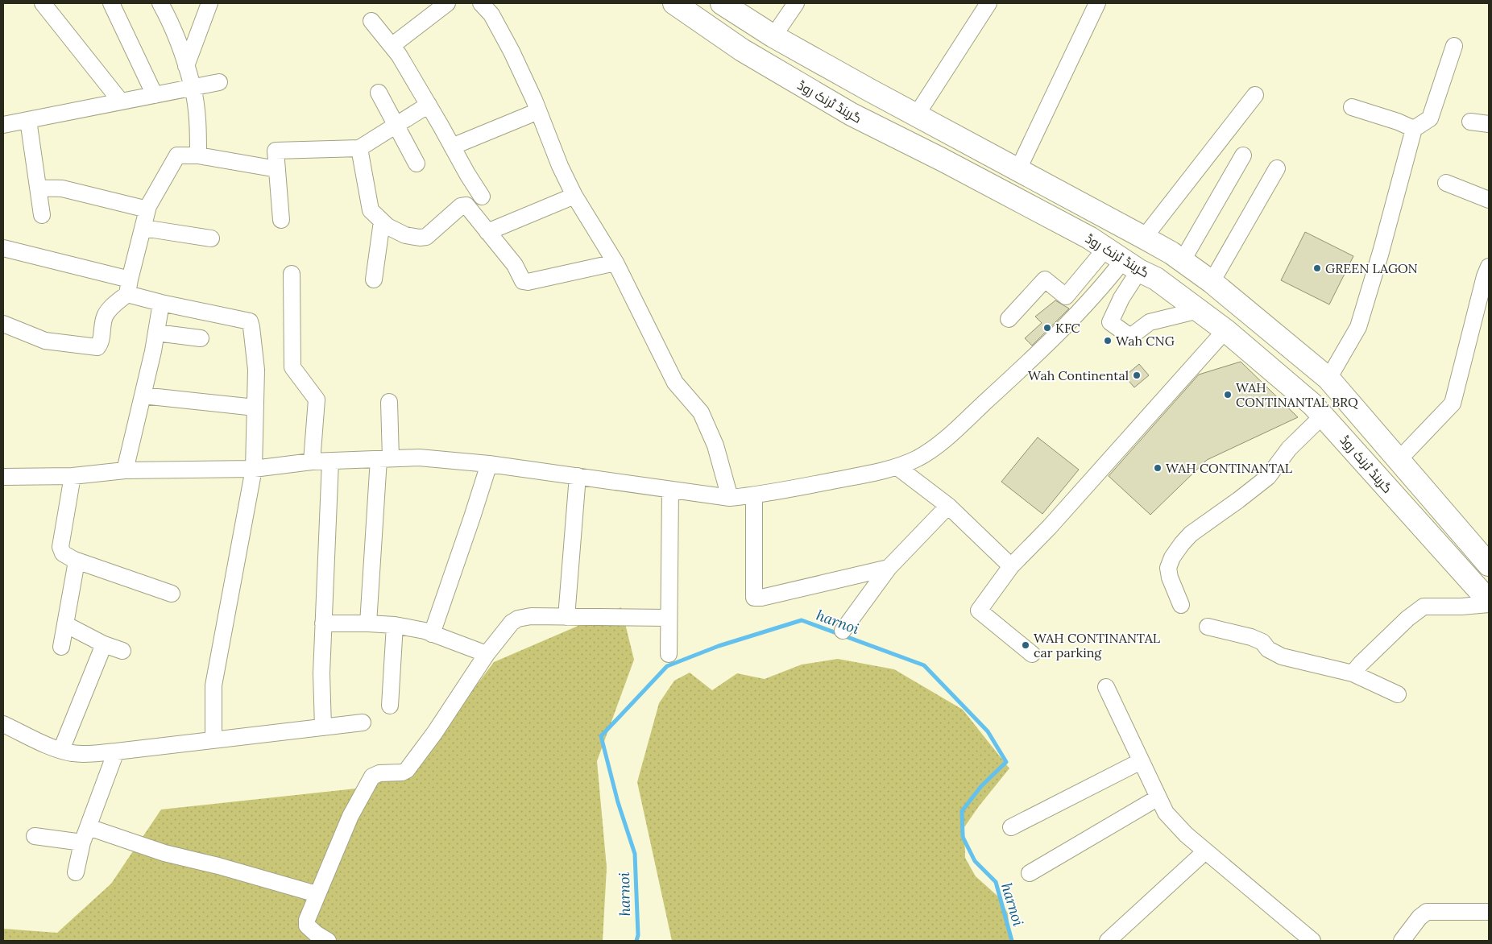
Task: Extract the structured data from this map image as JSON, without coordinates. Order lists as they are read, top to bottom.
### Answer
{
  "streets": {
    "highway": ["گرینڈ ٹرنک روڈ"]
  },
  "water": ["harnoi"],
  "places": [
    "GREEN LAGON",
    "KFC",
    "Wah CNG",
    "Wah Continental",
    "WAH CONTINANTAL BRQ",
    "WAH CONTINANTAL",
    "WAH CONTINANTAL car parking"
  ]
}
